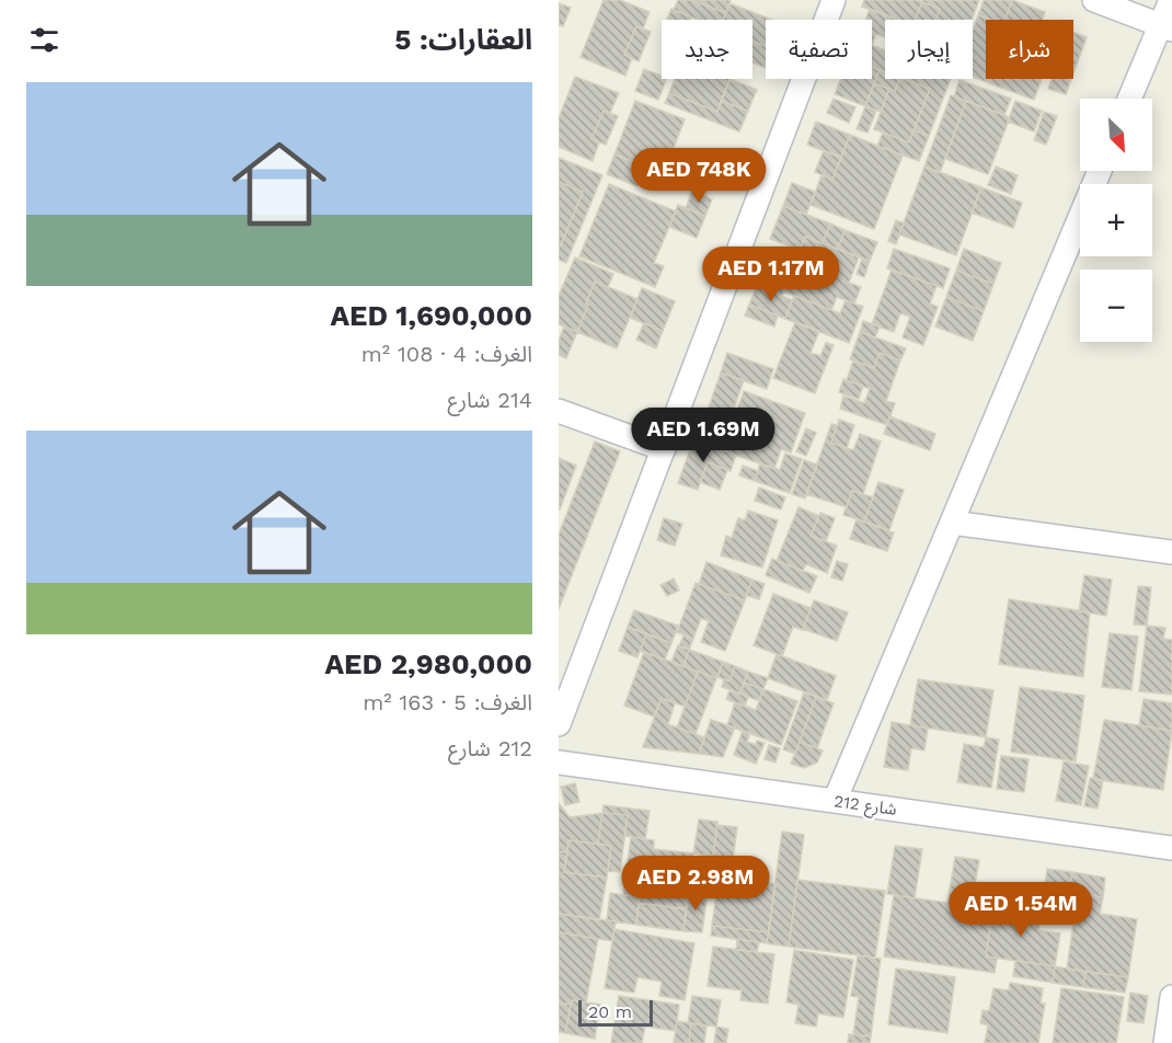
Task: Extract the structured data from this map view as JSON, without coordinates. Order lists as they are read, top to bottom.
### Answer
{
  "streets": {
    "street": ["212 شارع"]
  },
  "scale_bar": "20 m",
  "north": "bottom right",
  "page": {
    "heading": "العقارات: 5",
    "chip": [
      "شراء",
      "إيجار",
      "تصفية",
      "جديد"
    ],
    "list": [
      {
        "name": "AED 1,690,000",
        "note": "الغرف: 4 · 108 m² · 214 شارع"
      },
      {
        "name": "AED 2,980,000",
        "note": "الغرف: 5 · 163 m² · 212 شارع"
      }
    ],
    "map_buttons": ["+", "−"],
    "price": [
      "AED 748K",
      "AED 1.17M",
      "AED 1.69M",
      "AED 2.98M",
      "AED 1.54M"
    ],
    "scale": "20 m"
  }
}
